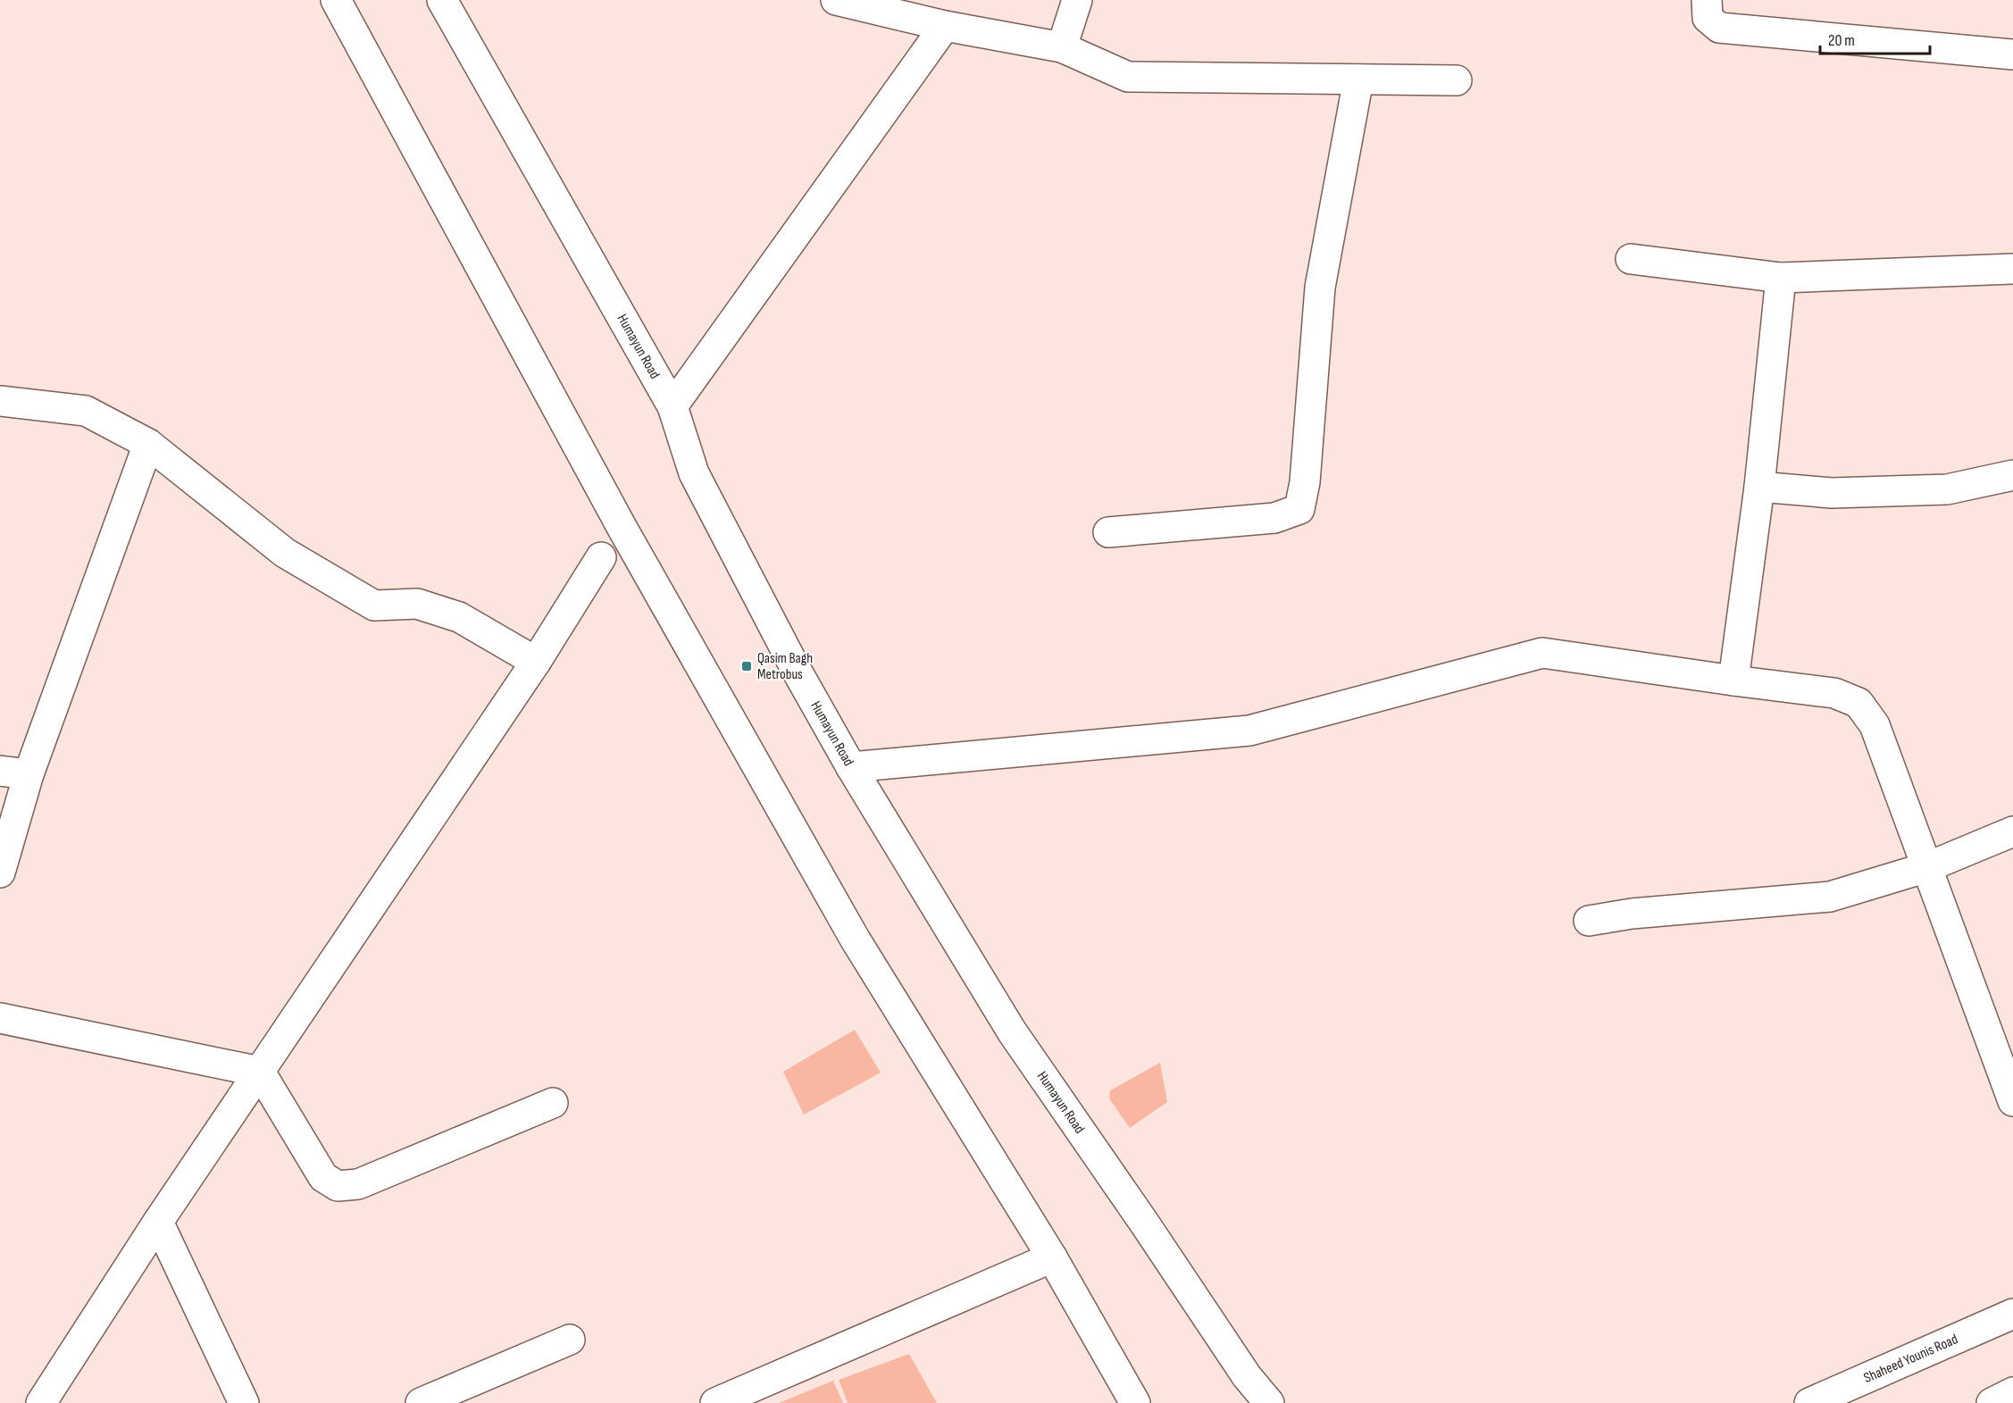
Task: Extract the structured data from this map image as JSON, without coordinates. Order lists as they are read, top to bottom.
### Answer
{
  "streets": {
    "street": ["Humayun Road", "Shaheed Younis Road"]
  },
  "places": {
    "transit": ["Qasim Bagh Metrobus"]
  },
  "scale_bar": "20 m"
}
